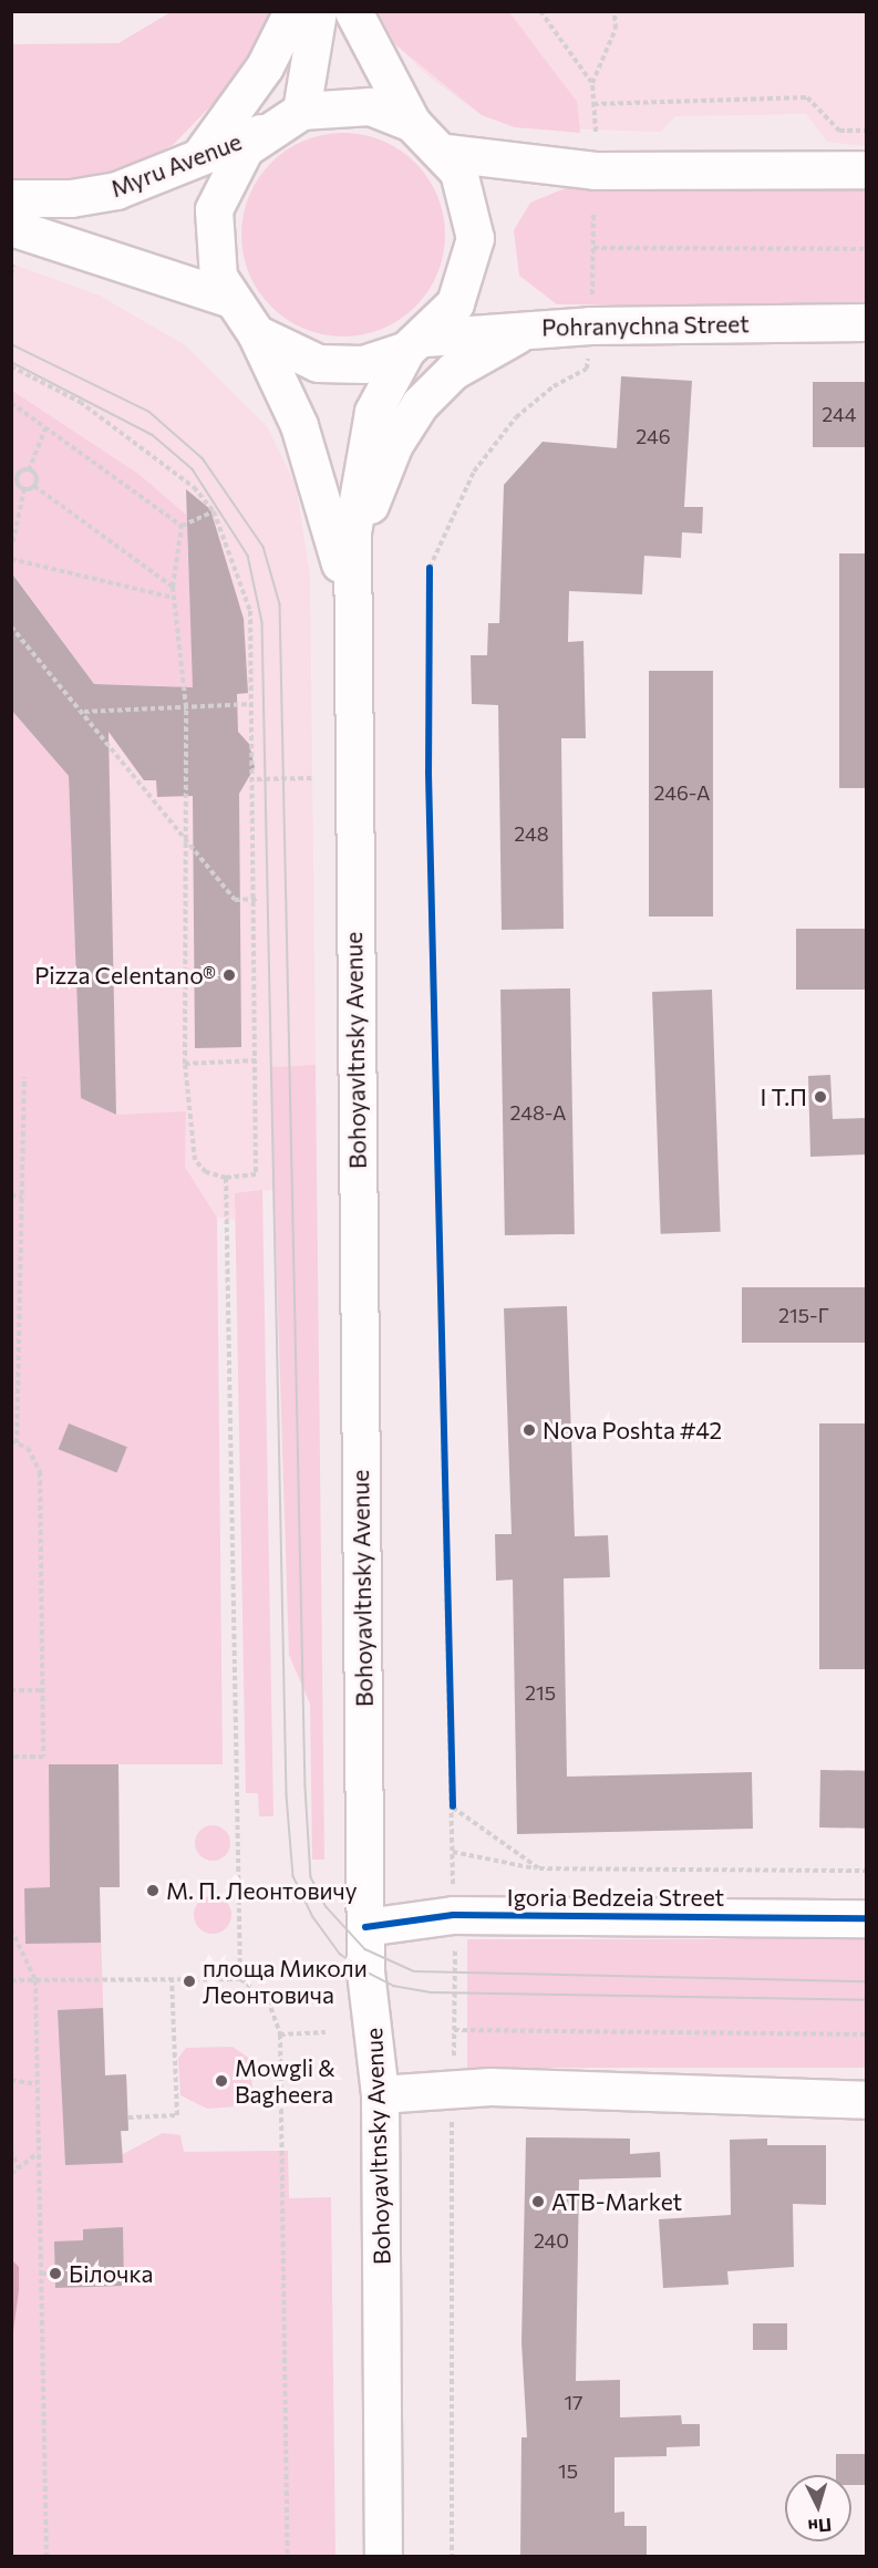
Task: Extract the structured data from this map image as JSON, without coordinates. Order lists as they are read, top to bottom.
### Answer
{
  "streets": {
    "main road": [
      "Myru Avenue",
      "Pohranychna Street",
      "Bohoyavltnsky Avenue",
      "Igoria Bedzeia Street"
    ]
  },
  "crossings": [
    ["Myru Avenue", "Bohoyavltnsky Avenue"],
    ["Pohranychna Street", "Bohoyavltnsky Avenue"],
    ["Bohoyavltnsky Avenue", "Igoria Bedzeia Street"]
  ],
  "places": [
    "Pizza Celentano®",
    "І Т.П",
    "Nova Poshta #42",
    "М. П. Леонтовичу",
    "площа Миколи Леонтовича",
    "Mowgli & Bagheera",
    "ATB-Market",
    "Білочка"
  ],
  "house_numbers": [
    "244",
    "246",
    "246-А",
    "248",
    "248-А",
    "215-Г",
    "215",
    "240",
    "17",
    "15"
  ],
  "north": "bottom"
}
